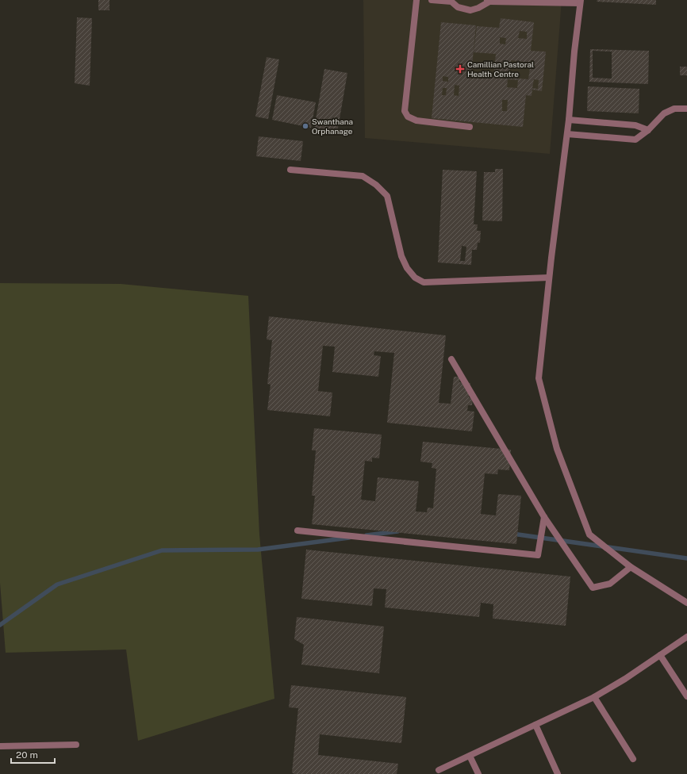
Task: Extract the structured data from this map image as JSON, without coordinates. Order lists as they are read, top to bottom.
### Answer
{
  "places": {
    "health": ["Camillian Pastoral Health Centre"],
    "other": ["Swanthana Orphanage"]
  },
  "scale_bar": "20 m"
}
